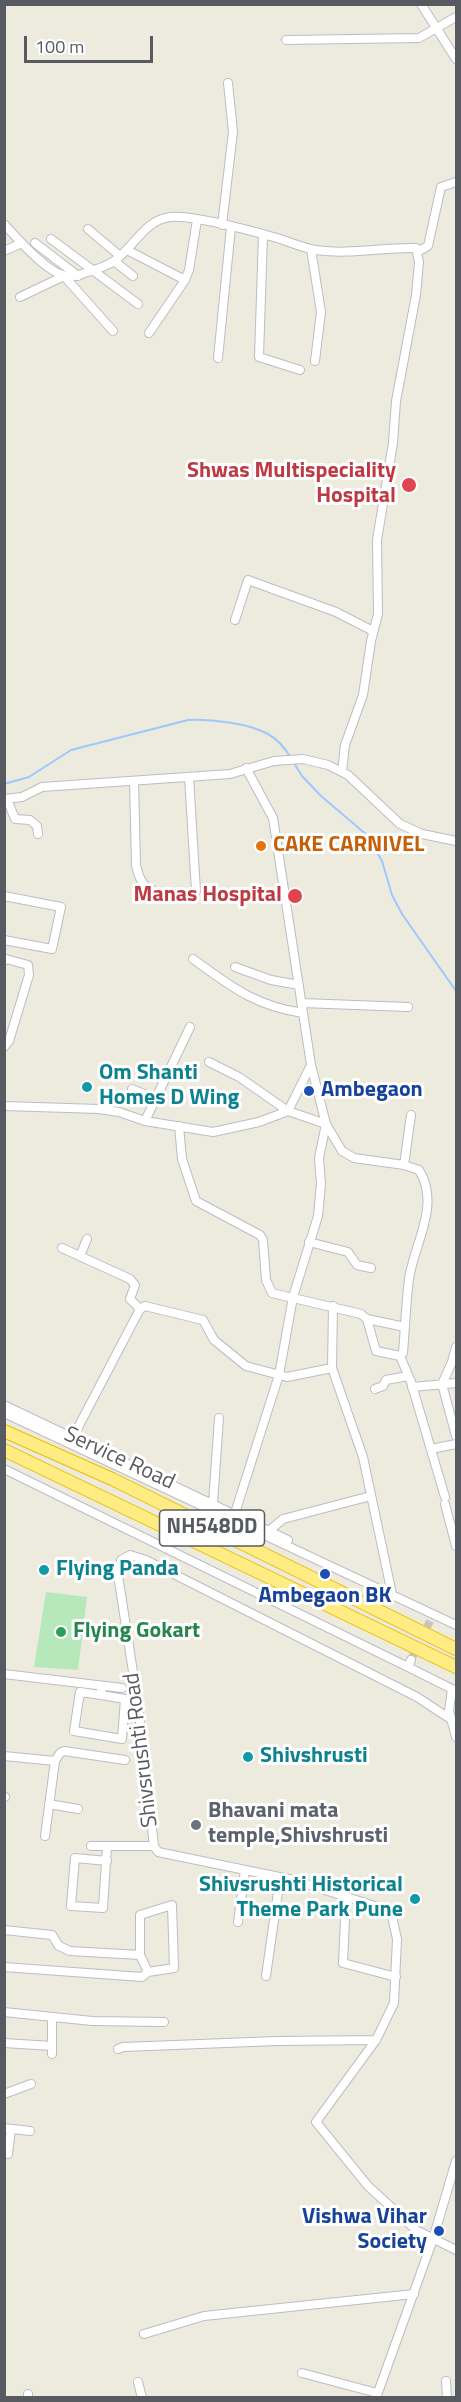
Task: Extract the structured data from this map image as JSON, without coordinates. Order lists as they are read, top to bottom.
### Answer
{
  "streets": {
    "highway": ["NH548DD"],
    "street": ["Service Road", "Shivsrushti Road"]
  },
  "places": [
    "Shwas Multispeciality Hospital",
    "CAKE CARNIVEL",
    "Manas Hospital",
    "Om Shanti Homes D Wing",
    "Ambegaon",
    "Flying Panda",
    "Ambegaon BK",
    "Flying Gokart",
    "Shivshrusti",
    "Bhavani mata temple,Shivshrusti",
    "Shivsrushti Historical Theme Park Pune",
    "Vishwa Vihar Society"
  ],
  "scale_bar": "100 m"
}
